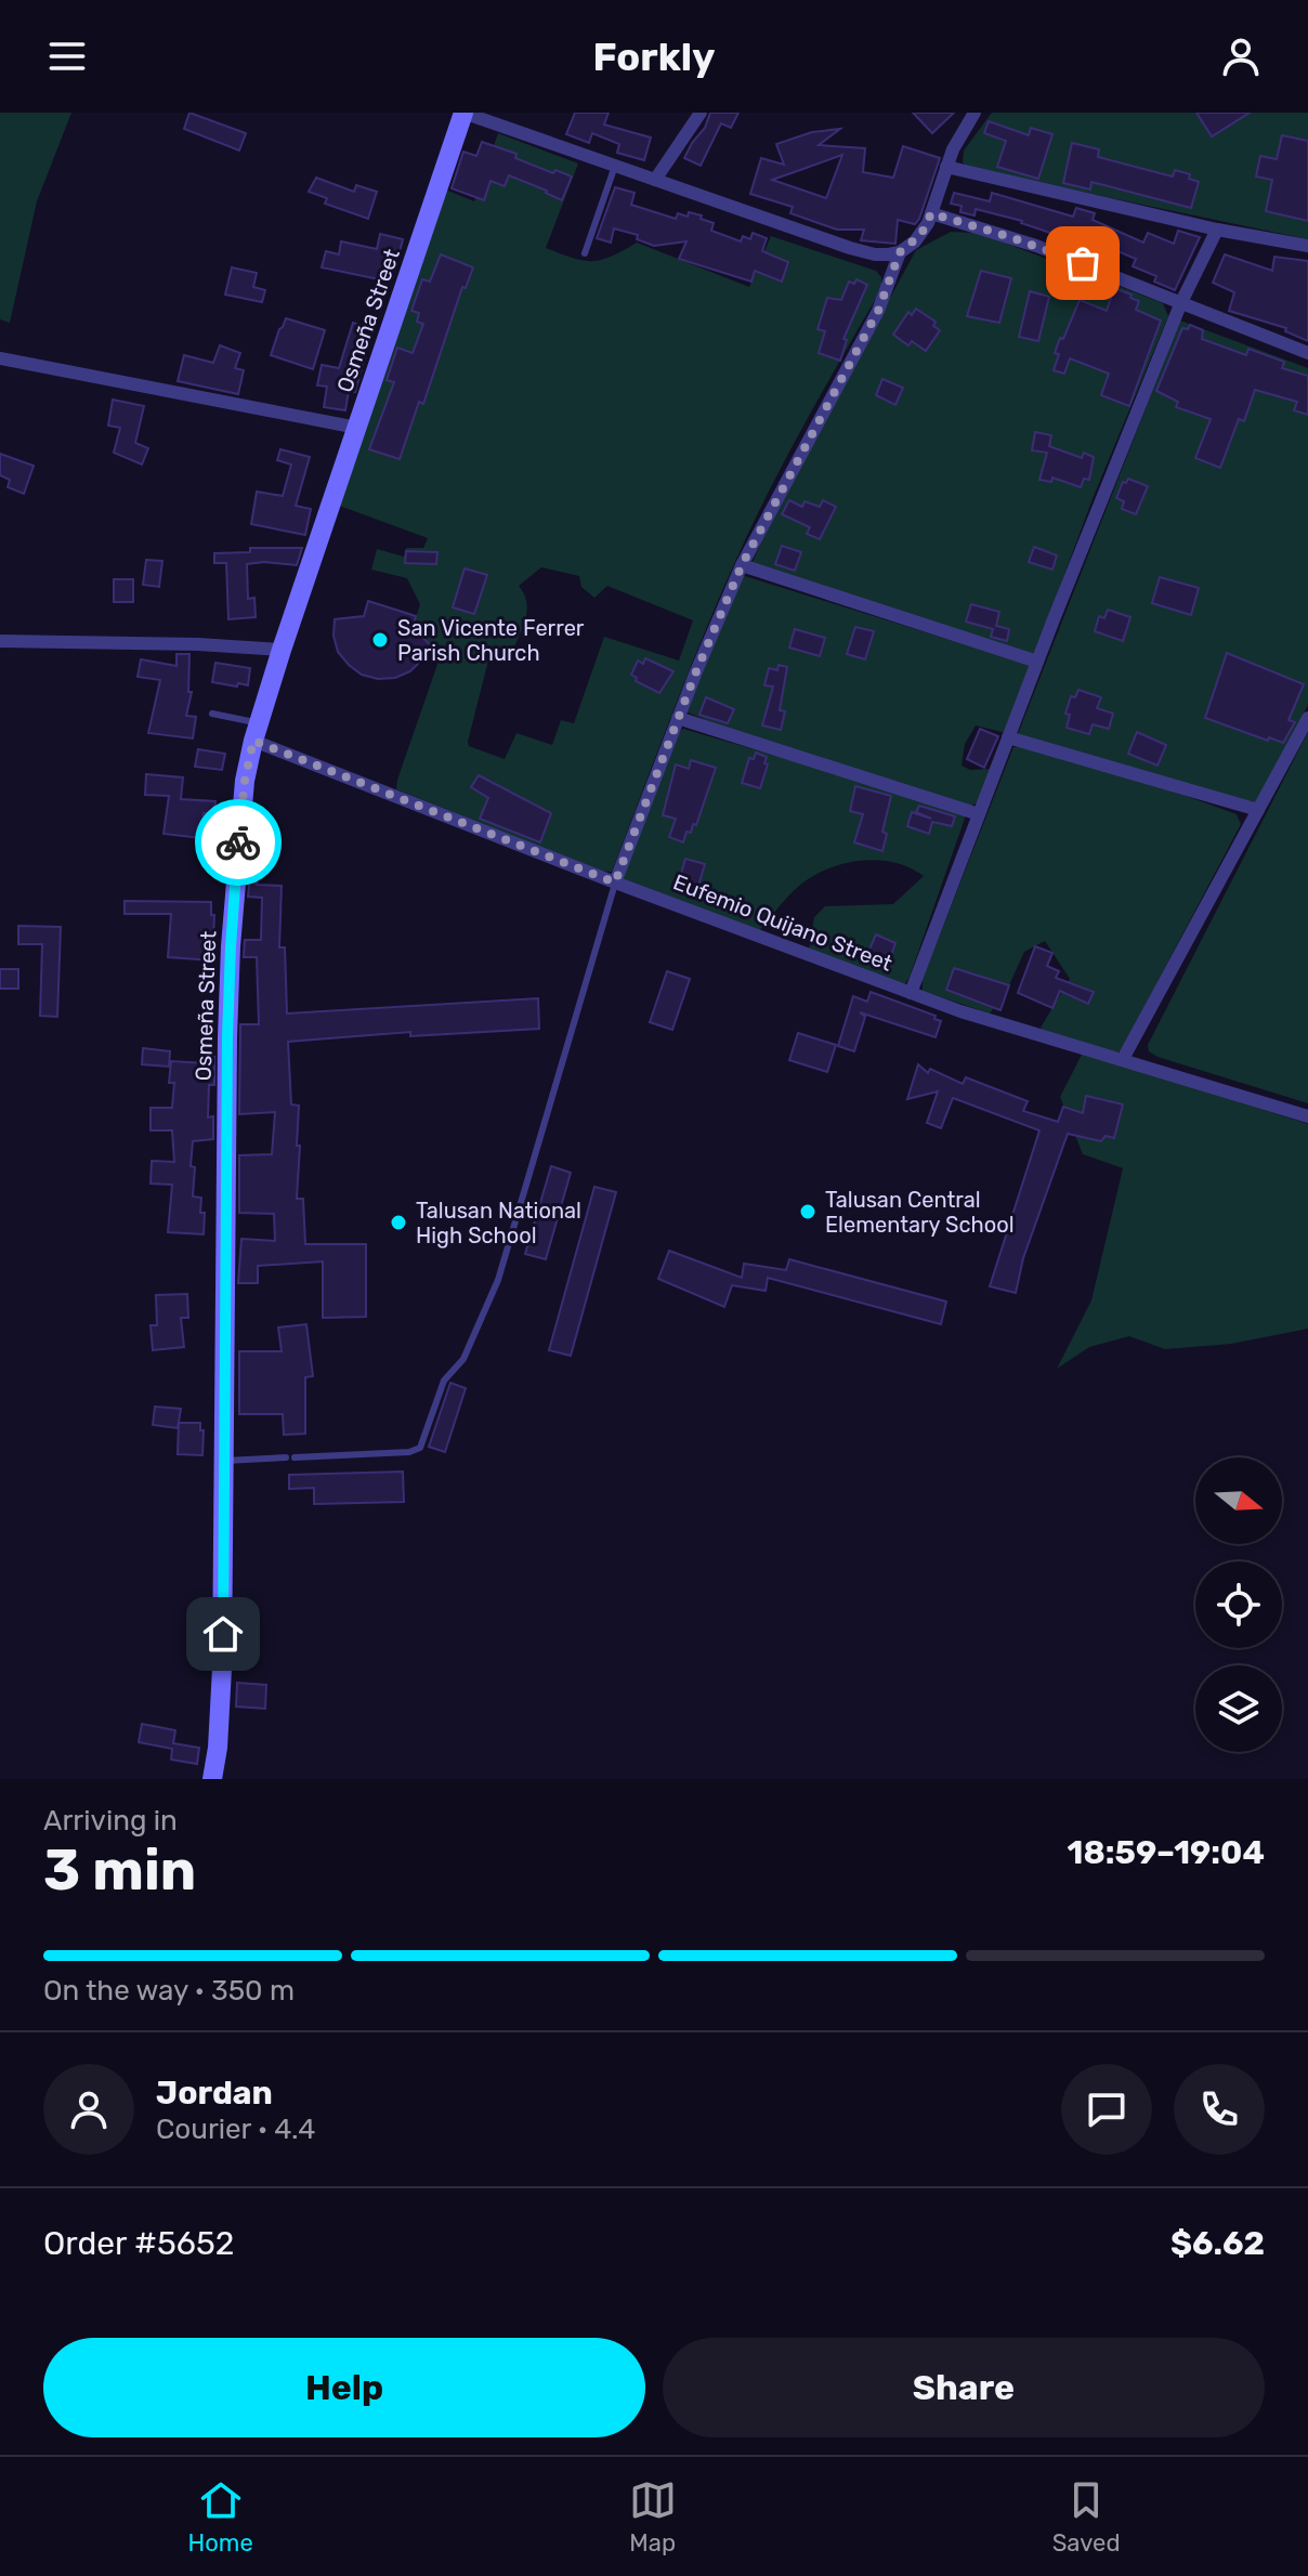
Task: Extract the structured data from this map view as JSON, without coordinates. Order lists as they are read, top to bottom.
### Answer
{
  "streets": {
    "main road": ["Osmeña Street"],
    "street": ["Eufemio Quijano Street"]
  },
  "crossings": [
    ["Osmeña Street", "Eufemio Quijano Street"]
  ],
  "places": ["San Vicente Ferrer Parish Church", "Talusan Central Elementary School", "Talusan National High School"],
  "north": "right",
  "page": {
    "header": "Forkly",
    "heading": ["3 min", "Arriving in", "18:59–19:04"],
    "panel": [
      "Jordan",
      "Courier · 4.4",
      "Order #5652",
      "$6.62"
    ],
    "bar": "On the way · 350 m",
    "buttons": ["Help", "Share"],
    "tabs": ["Home", "Map", "Saved"]
  }
}
